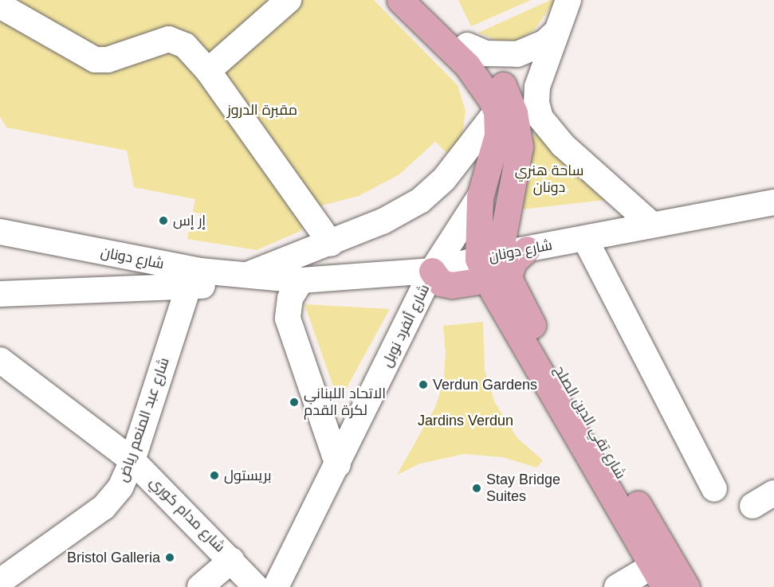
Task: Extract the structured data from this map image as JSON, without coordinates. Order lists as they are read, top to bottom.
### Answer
{
  "streets": {
    "main road": ["شارع تقي الدين الصلح"],
    "street": [
      "شارع دونان",
      "شارع ألفرد نوبل",
      "شارع عبد المنعم رياض",
      "شارع مدام كوري"
    ]
  },
  "crossings": [
    ["شارع دونان", "شارع ألفرد نوبل"],
    ["شارع دونان", "شارع عبد المنعم رياض"],
    ["شارع دونان", "شارع تقي الدين الصلح"],
    ["شارع عبد المنعم رياض", "شارع مدام كوري"]
  ],
  "parks": ["مقبرة الدروز", "ساحة هنري دونان", "Jardins Verdun"],
  "places": [
    "إر إس",
    "Verdun Gardens",
    "الاتحاد اللبناني لكرة القدم",
    "بريستول",
    "Stay Bridge Suites",
    "Bristol Galleria"
  ]
}
